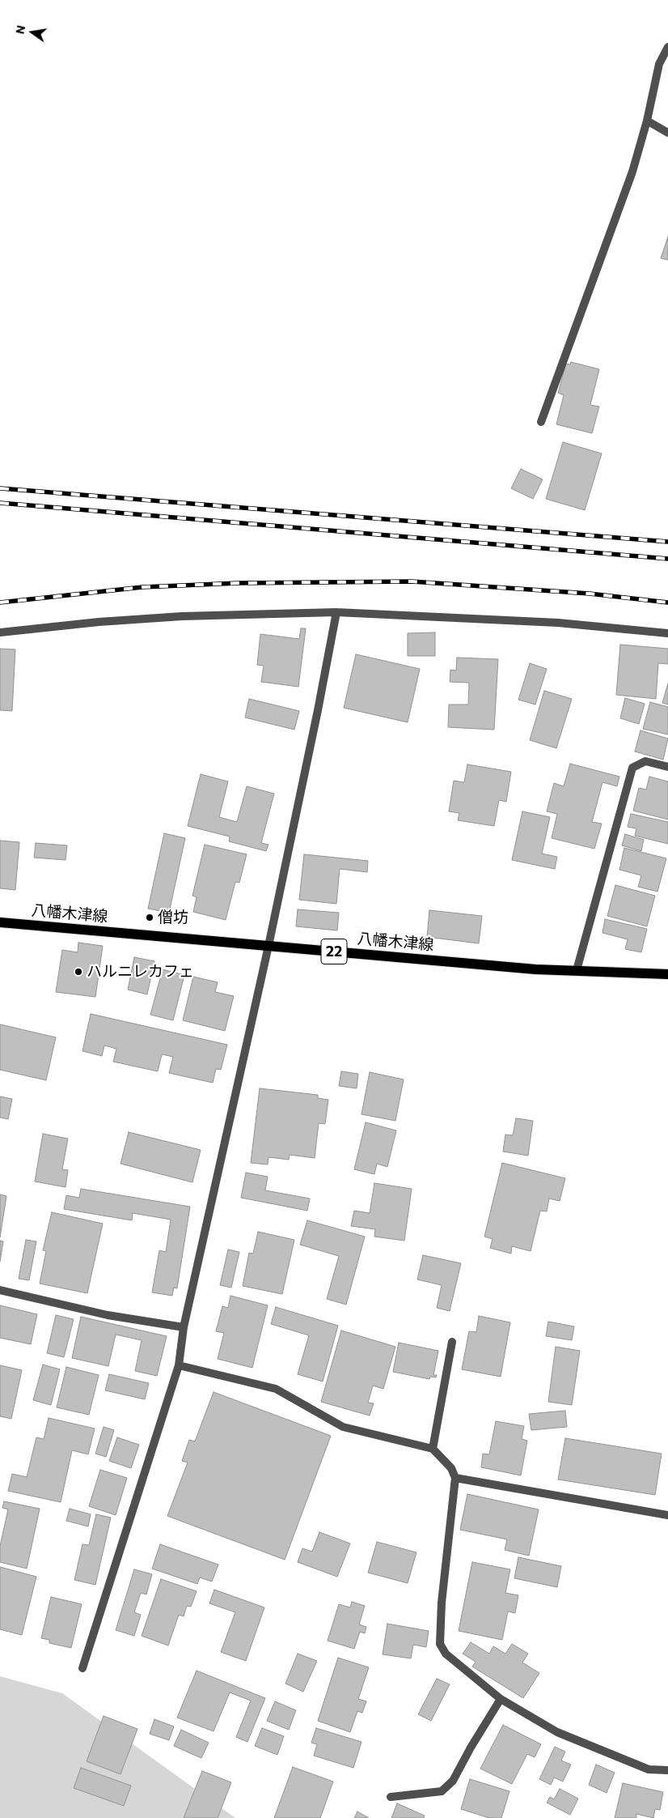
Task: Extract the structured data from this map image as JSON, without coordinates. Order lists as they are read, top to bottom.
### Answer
{
  "streets": {
    "main road": ["八幡木津線", "22"]
  },
  "places": ["僧坊", "ハルニレカフェ"],
  "north": "left"
}
